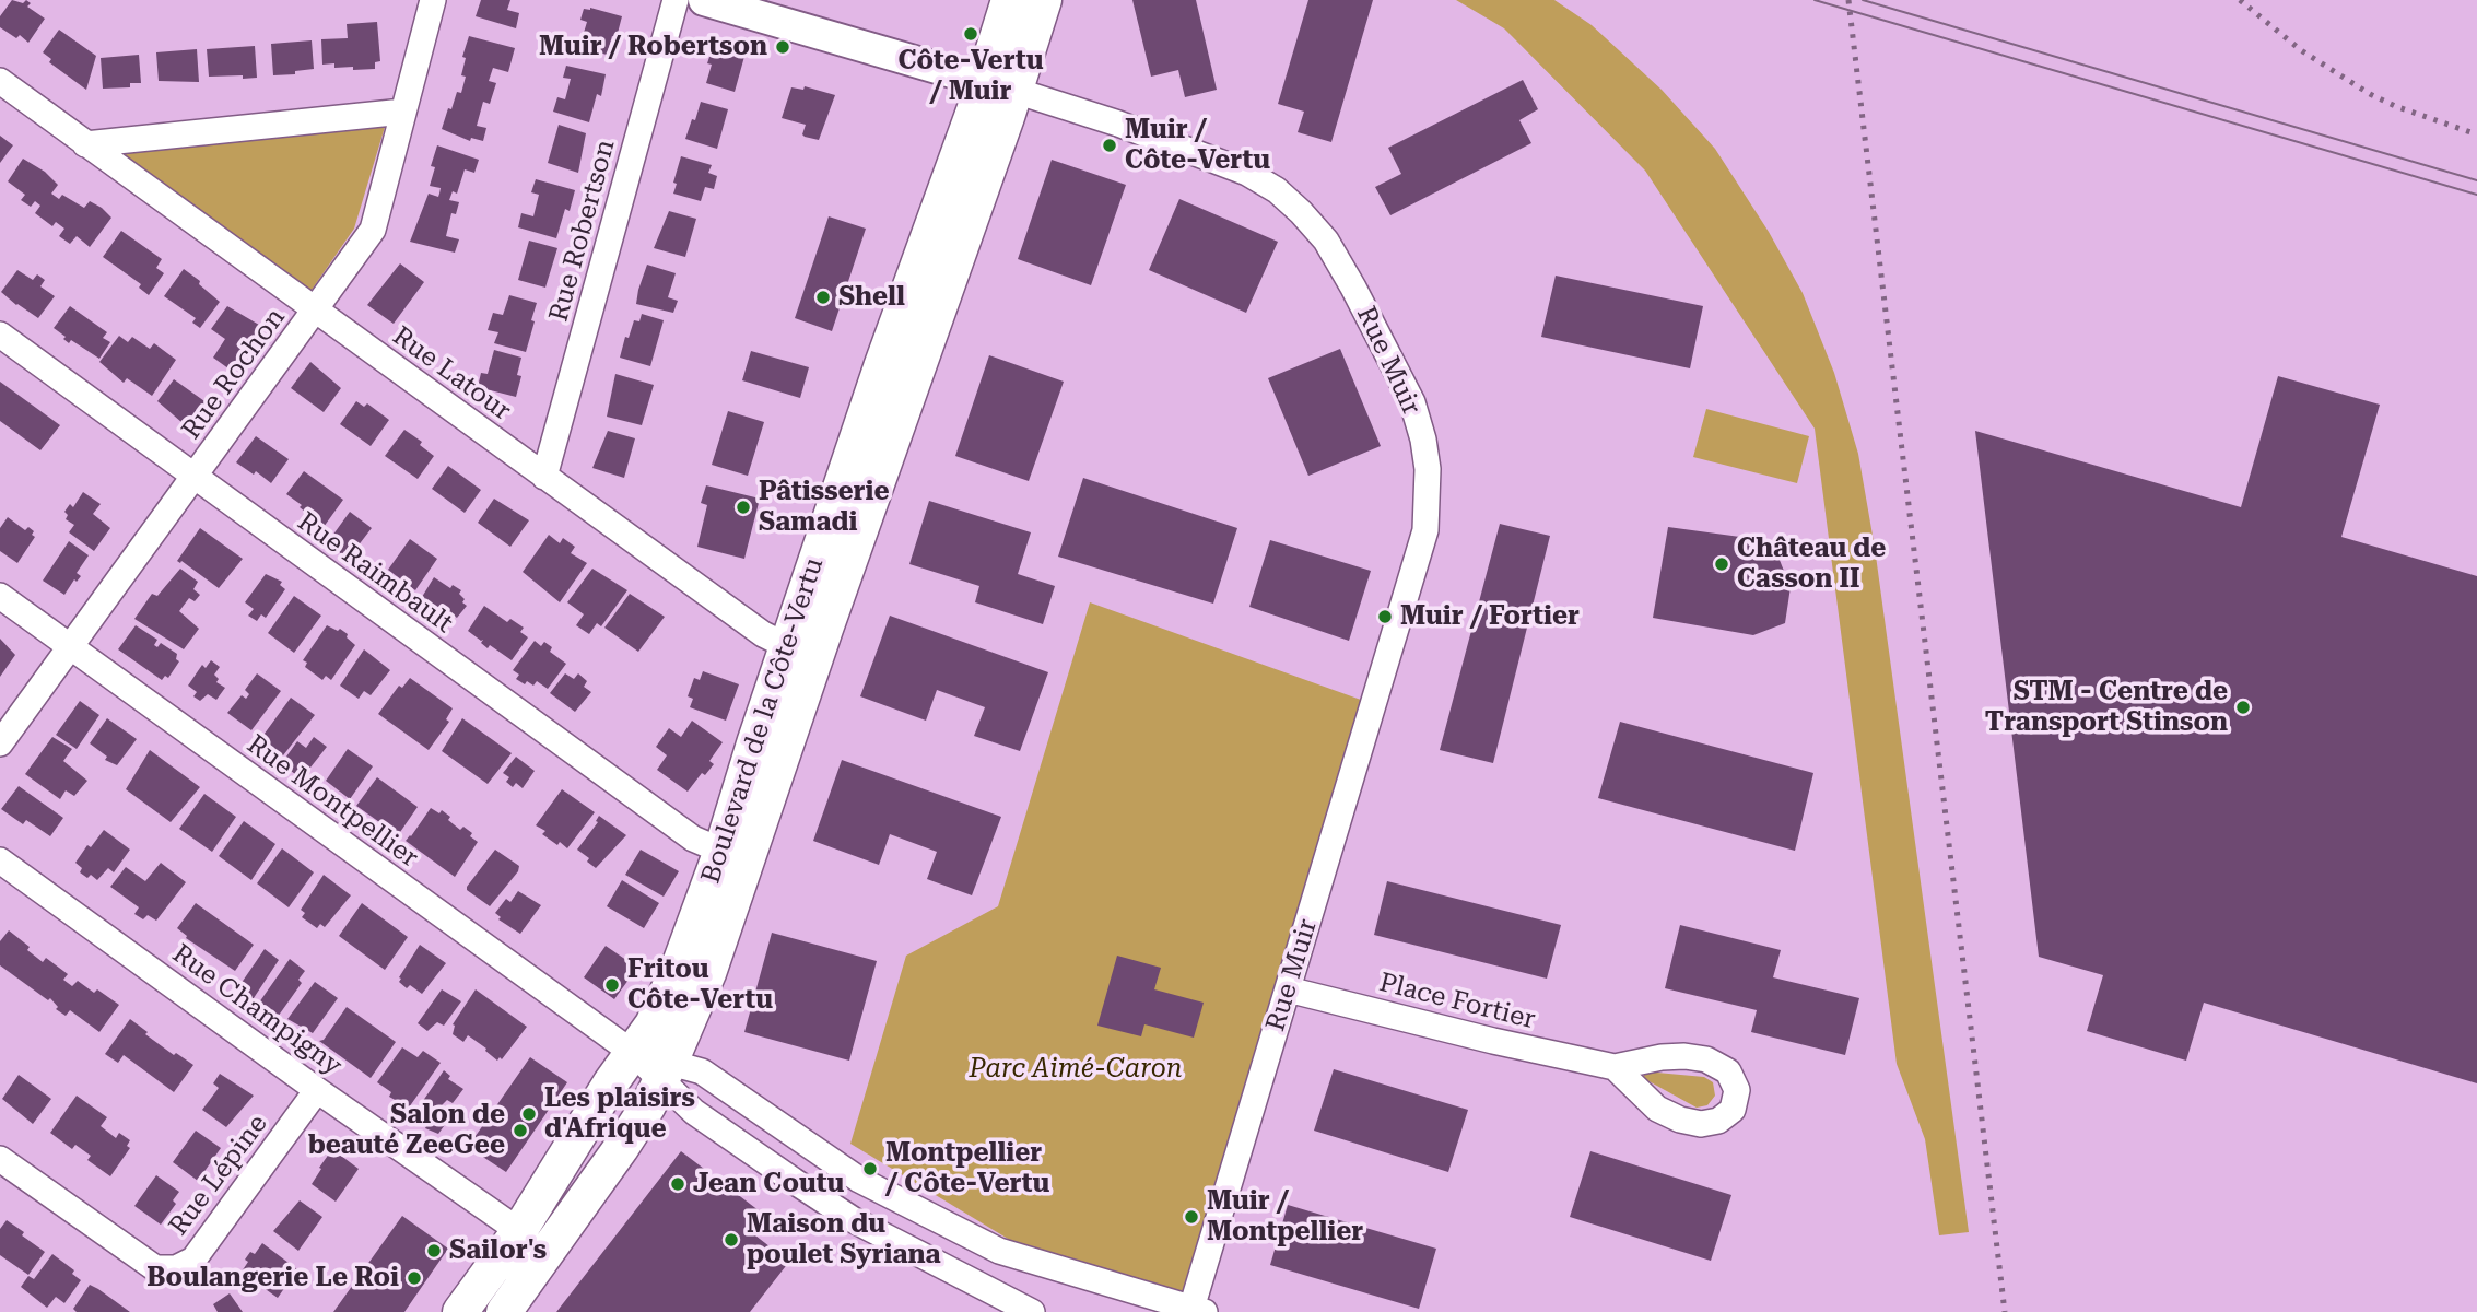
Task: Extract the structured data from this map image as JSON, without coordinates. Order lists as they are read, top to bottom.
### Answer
{
  "streets": {
    "main road": ["Boulevard de la Côte-Vertu"],
    "street": [
      "Rue Robertson",
      "Rue Muir",
      "Rue Rochon",
      "Rue Latour",
      "Rue Raimbault",
      "Rue Montpellier",
      "Place Fortier",
      "Rue Champigny",
      "Rue Lépine"
    ]
  },
  "crossings": [
    ["Rue Robertson", "Rue Latour"],
    ["Rue Muir", "Boulevard de la Côte-Vertu"],
    ["Rue Muir", "Place Fortier"],
    ["Rue Rochon", "Rue Latour"],
    ["Rue Rochon", "Rue Raimbault"],
    ["Rue Rochon", "Rue Montpellier"],
    ["Rue Latour", "Boulevard de la Côte-Vertu"],
    ["Rue Raimbault", "Boulevard de la Côte-Vertu"],
    ["Boulevard de la Côte-Vertu", "Rue Montpellier"],
    ["Boulevard de la Côte-Vertu", "Rue Champigny"],
    ["Rue Champigny", "Rue Lépine"]
  ],
  "parks": ["Parc Aimé-Caron"],
  "places": [
    "Côte-Vertu / Muir",
    "Muir / Robertson",
    "Muir / Côte-Vertu",
    "Shell",
    "Pâtisserie Samadi",
    "Château de Casson II",
    "Muir / Fortier",
    "STM - Centre de Transport Stinson",
    "Fritou Côte-Vertu",
    "Les plaisirs d'Afrique",
    "Salon de beauté ZeeGee",
    "Montpellier / Côte-Vertu",
    "Jean Coutu",
    "Muir / Montpellier",
    "Maison du poulet Syriana",
    "Sailor's",
    "Boulangerie Le Roi"
  ]
}
